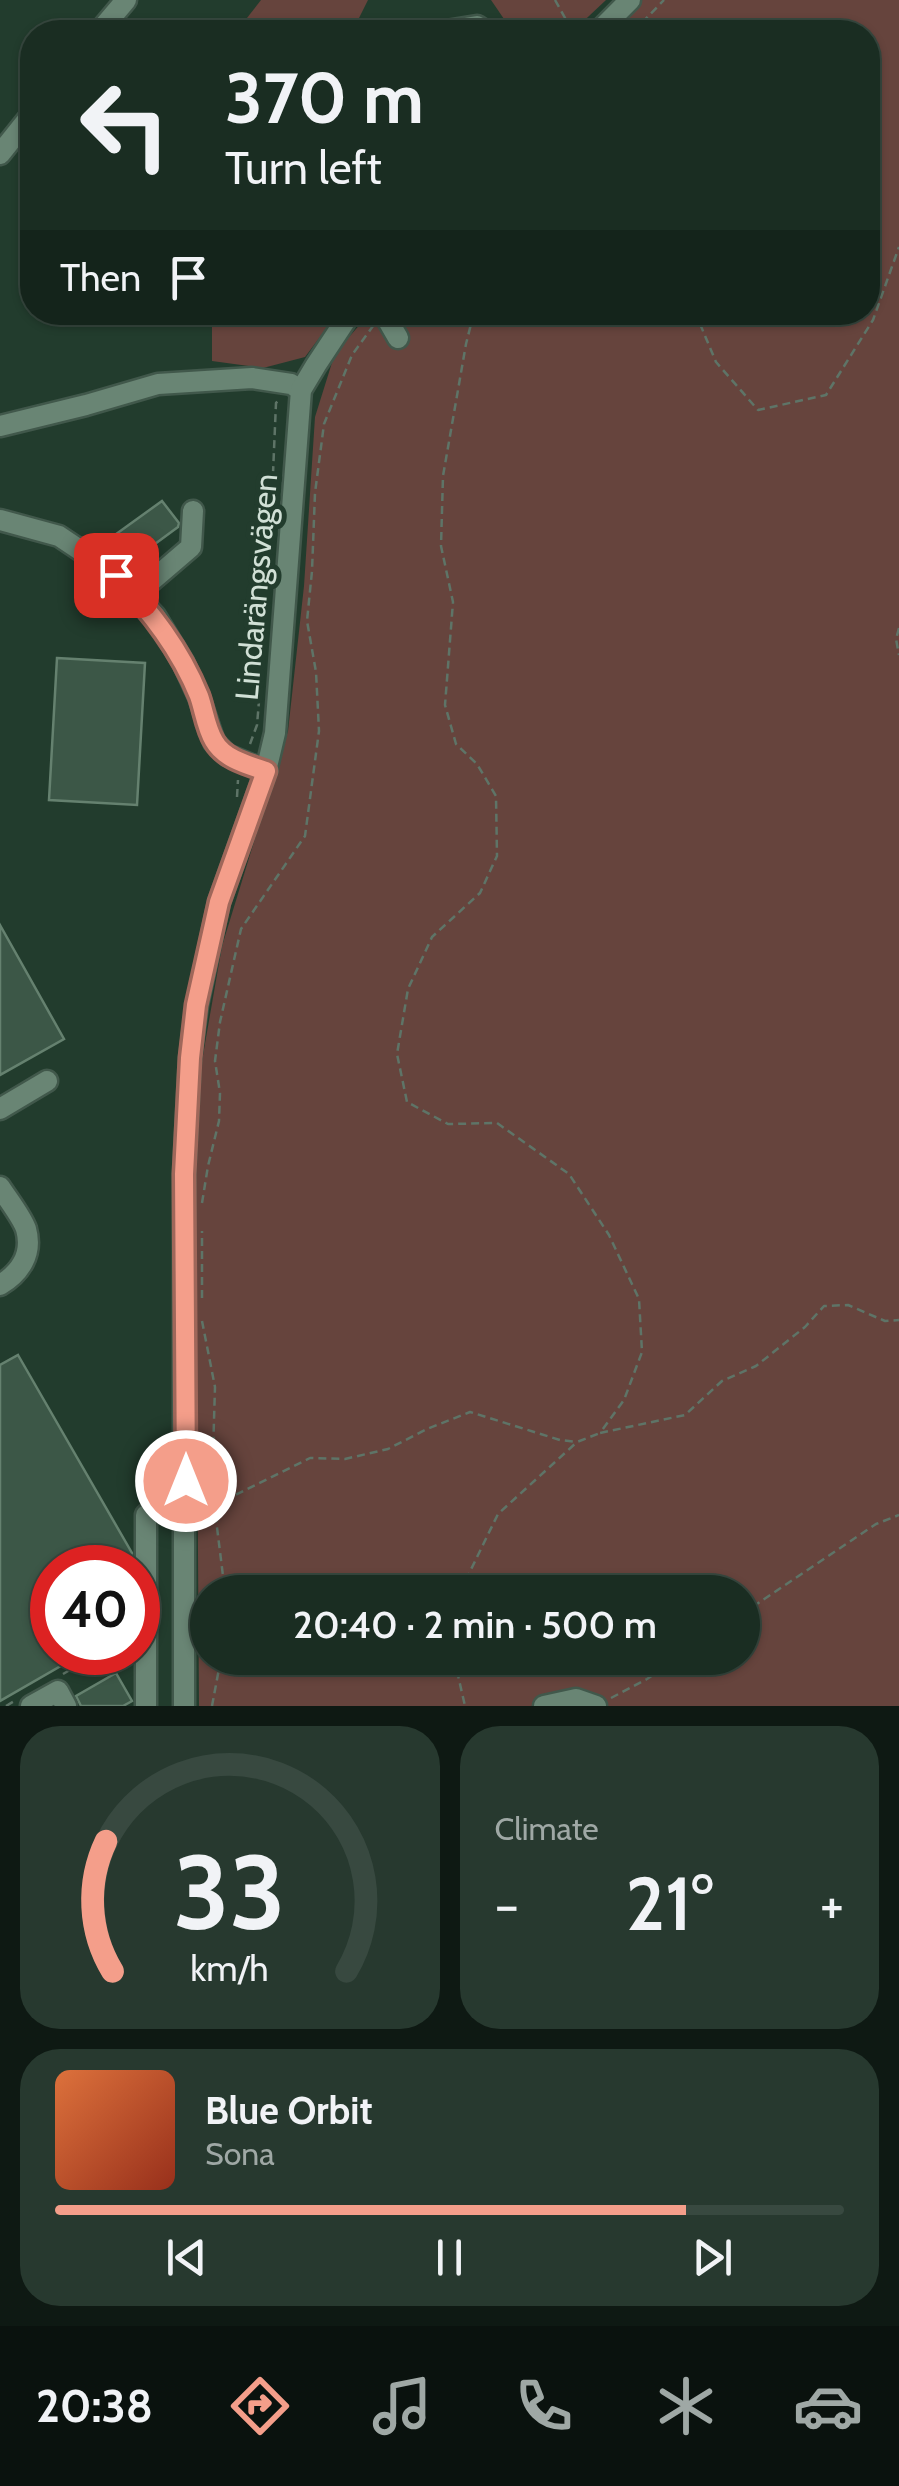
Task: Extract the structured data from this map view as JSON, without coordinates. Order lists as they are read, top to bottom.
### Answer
{
  "streets": {
    "street": ["Lindarängsvägen"]
  },
  "page": {
    "turn": ["370 m", "Turn left"],
    "then": "Then",
    "limit": "40",
    "trip": "20:40 · 2 min · 500 m",
    "tile": "Climate",
    "heat": ["−", "21°", "+"],
    "song": ["Blue Orbit", "Sona"],
    "tabs": "20:38",
    "gauge": ["33", "km/h"]
  }
}
